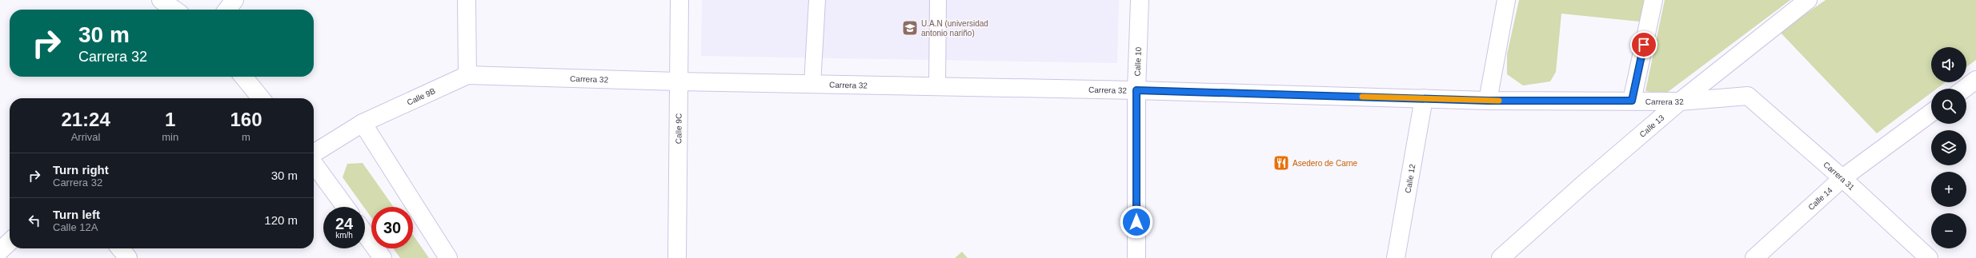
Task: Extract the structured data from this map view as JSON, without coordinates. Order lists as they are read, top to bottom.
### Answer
{
  "streets": {
    "street": [
      "Calle 10",
      "Carrera 32",
      "Calle 9B",
      "Calle 13",
      "Calle 9C",
      "Carrera 31",
      "Calle 12",
      "Calle 14"
    ]
  },
  "crossings": [
    ["Calle 10", "Carrera 32"],
    ["Carrera 32", "Calle 9B"],
    ["Carrera 32", "Calle 13"],
    ["Carrera 32", "Calle 9C"],
    ["Carrera 32", "Carrera 31"],
    ["Carrera 32", "Calle 12"],
    ["Carrera 31", "Calle 14"]
  ],
  "places": {
    "school or university": ["U.A.N (universidad antonio nariño)"],
    "restaurant": ["Asedero de Carne"]
  },
  "page": {
    "turn": ["30 m", "Carrera 32"],
    "map_buttons": ["+", "−"],
    "eta": [
      "21:24",
      "Arrival",
      "1",
      "min",
      "160",
      "m"
    ],
    "list": [
      {
        "name": "Turn right",
        "note": "Carrera 32",
        "value": "30 m"
      },
      {
        "name": "Turn left",
        "note": "Calle 12A",
        "value": "120 m"
      }
    ],
    "speed": "24 km/h",
    "limit": "30"
  }
}
